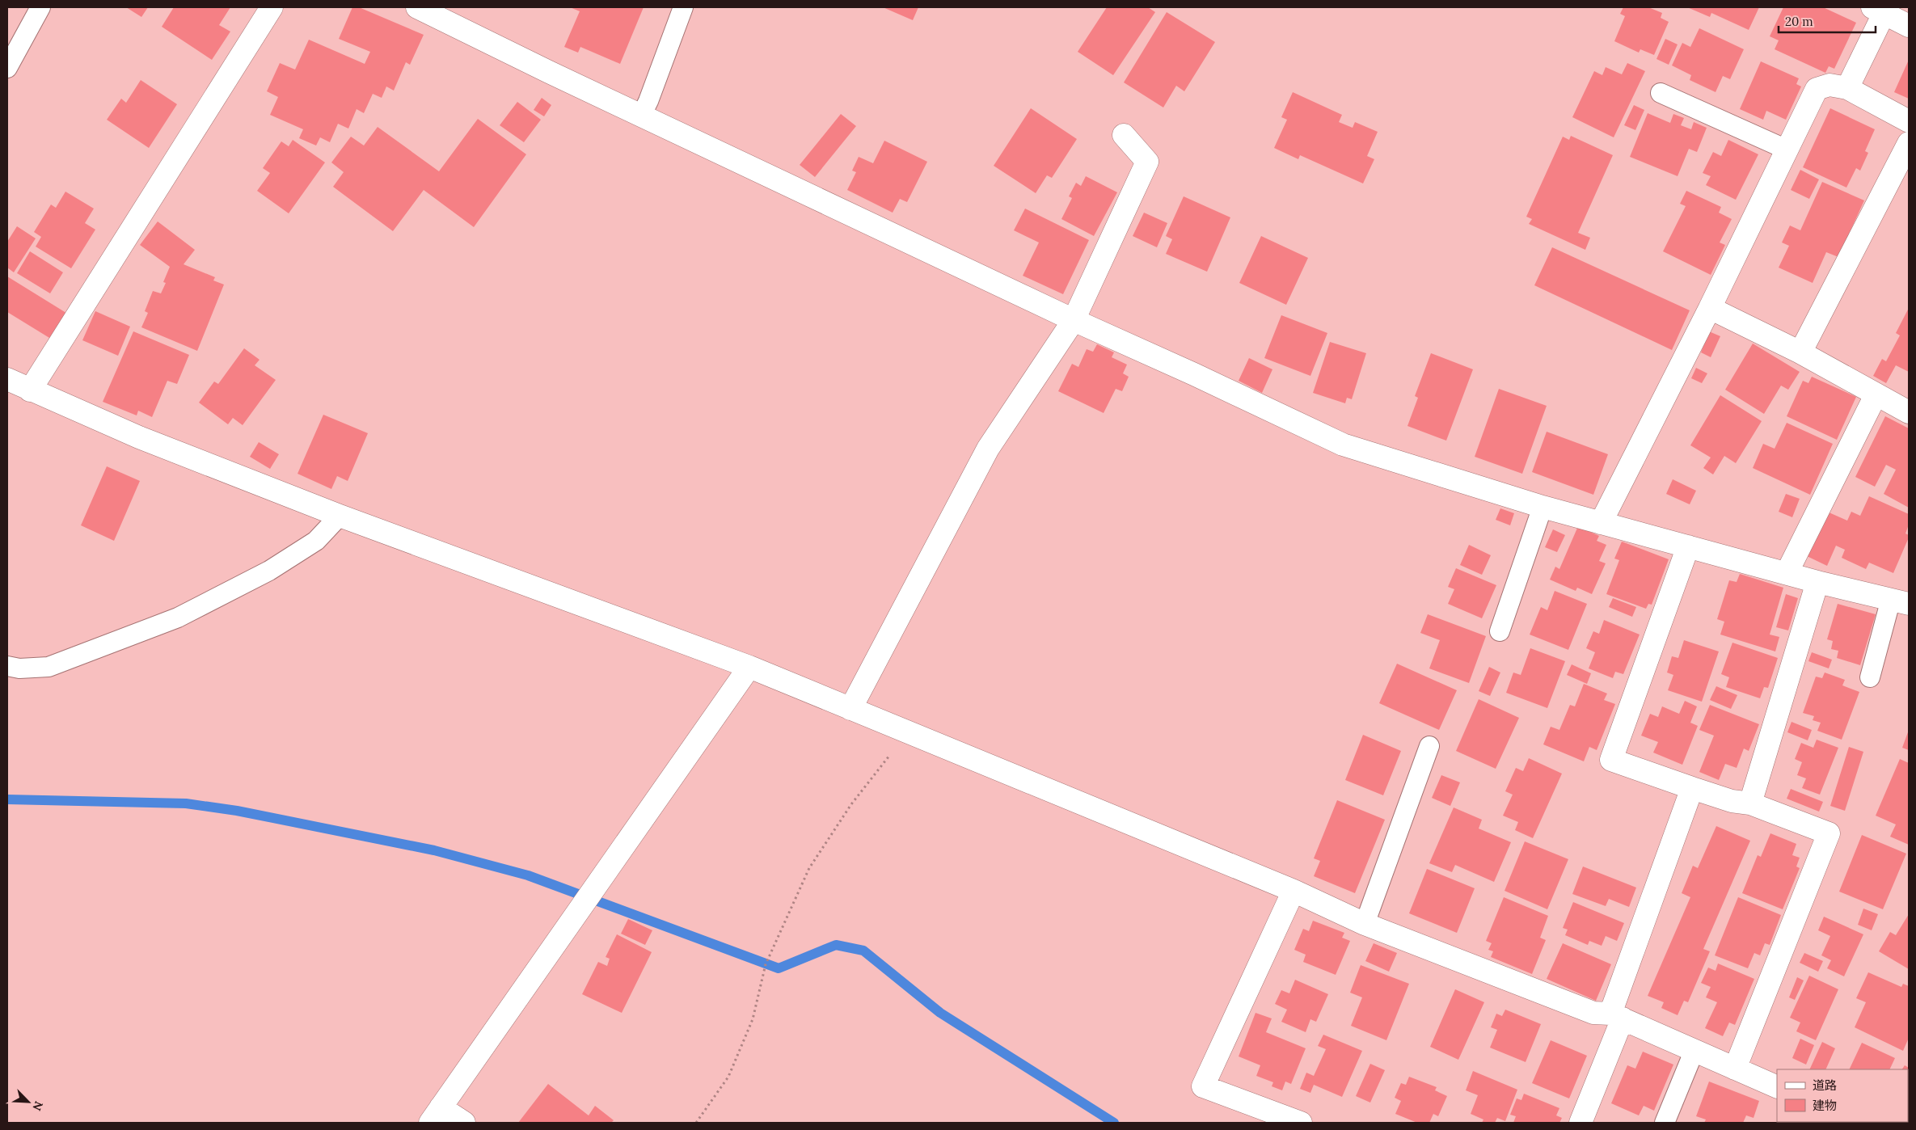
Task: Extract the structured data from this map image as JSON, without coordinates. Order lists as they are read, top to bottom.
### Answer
{
  "legend": ["道路", "建物"],
  "scale_bar": "20 m",
  "north": "bottom right"
}
